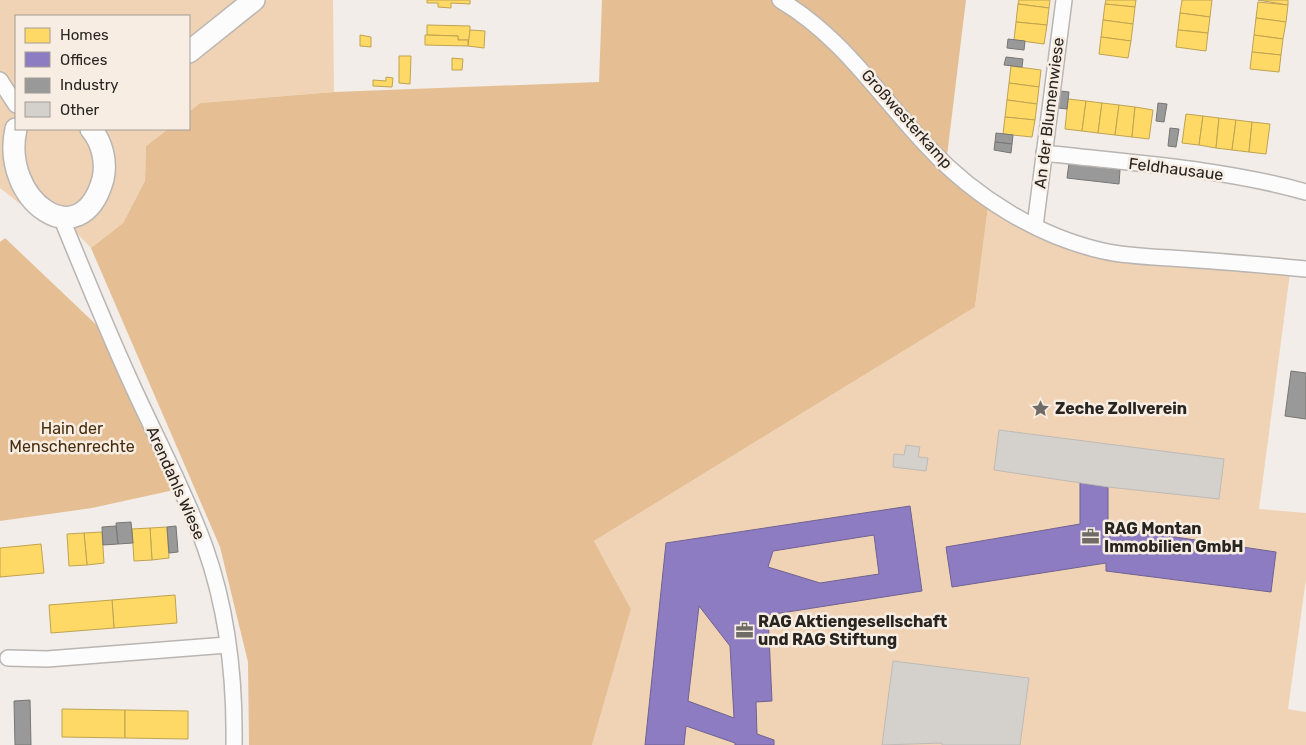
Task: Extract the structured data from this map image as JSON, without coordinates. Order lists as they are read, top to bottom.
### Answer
{
  "streets": {
    "street": [
      "An der Blumenwiese",
      "Großwesterkamp",
      "Feldhausaue",
      "Arendahls Wiese"
    ]
  },
  "crossings": [
    ["An der Blumenwiese", "Großwesterkamp"],
    ["An der Blumenwiese", "Feldhausaue"]
  ],
  "parks": ["Hain der Menschenrechte"],
  "places": {
    "place": ["Zeche Zollverein"],
    "office": ["RAG Montan Immobilien GmbH", "RAG Aktiengesellschaft und RAG Stiftung"]
  },
  "legend": [
    "Homes",
    "Offices",
    "Industry",
    "Other"
  ]
}
